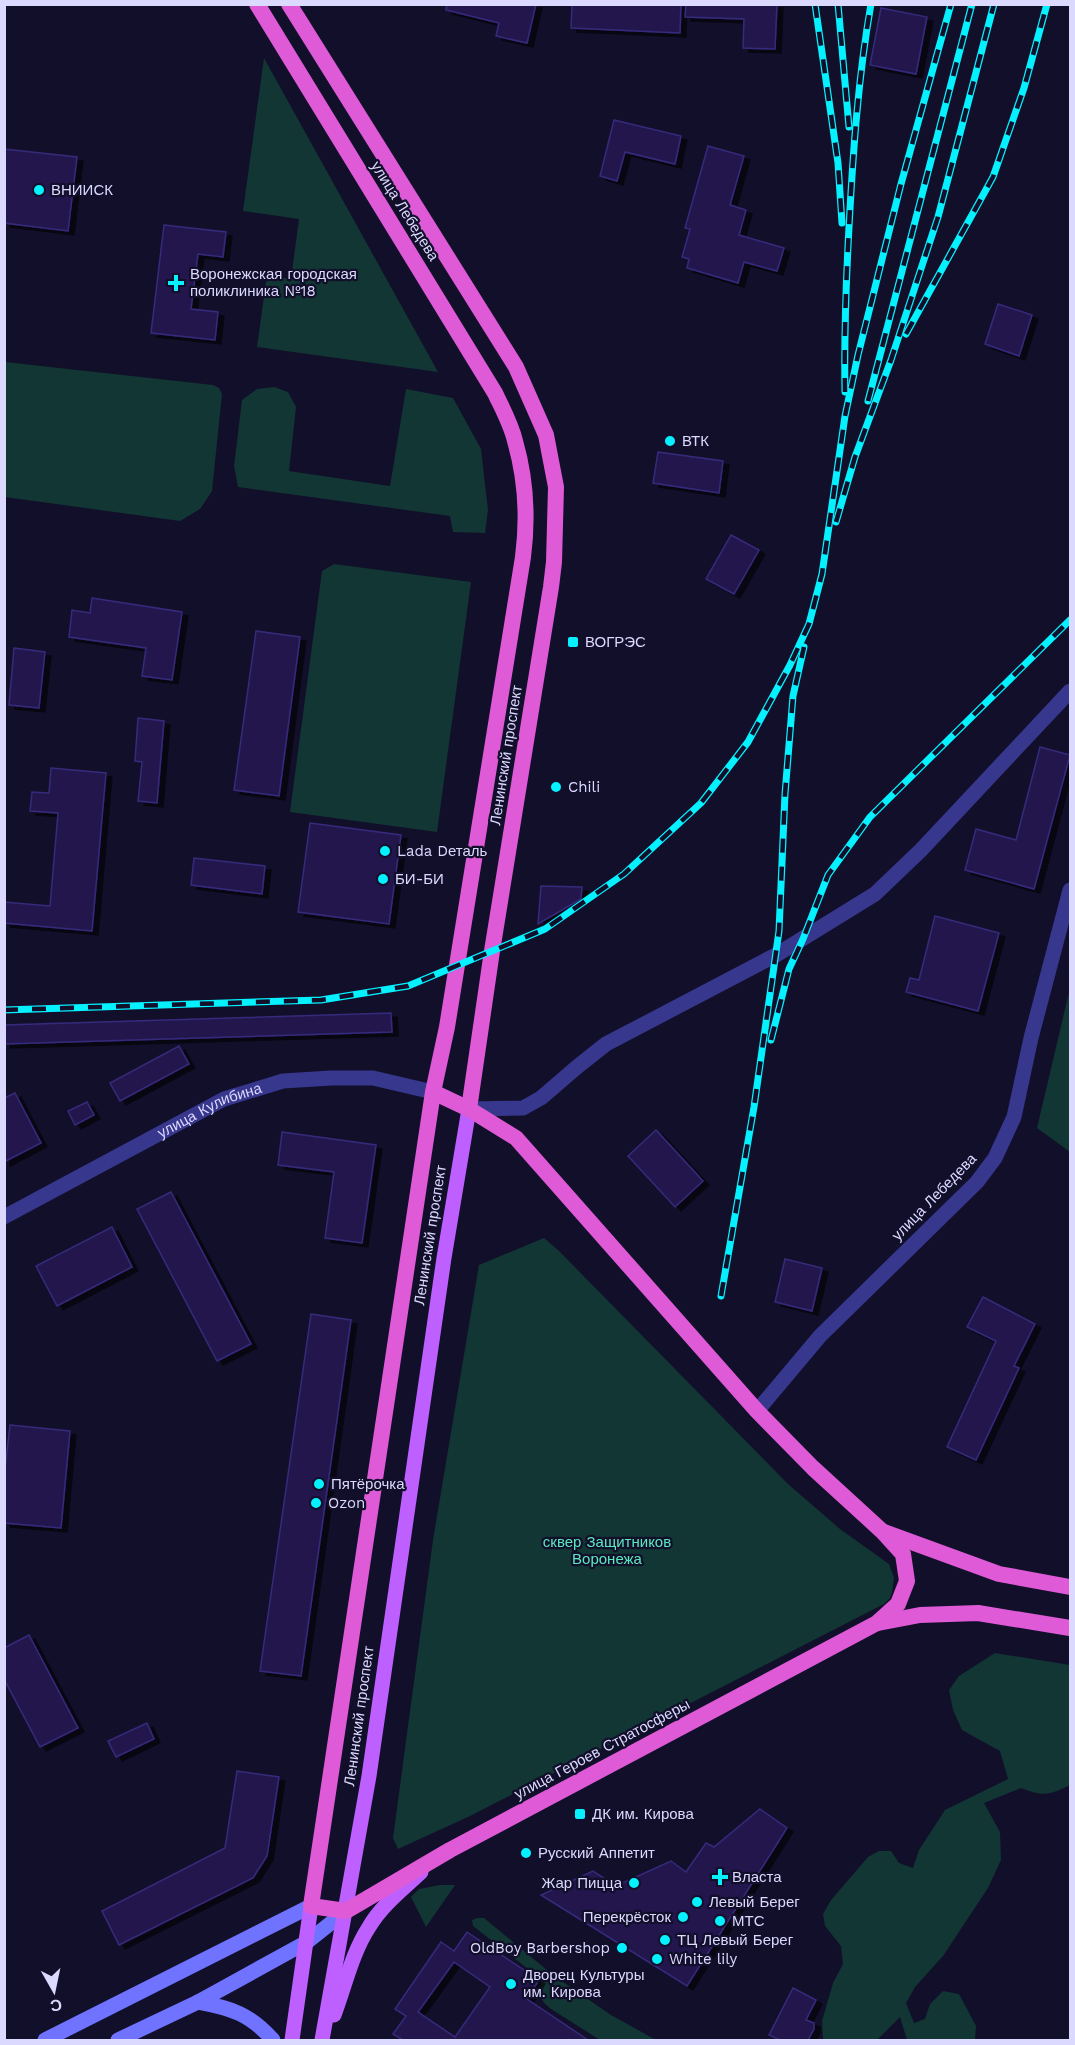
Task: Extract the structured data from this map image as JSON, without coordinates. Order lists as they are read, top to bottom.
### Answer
{
  "streets": {
    "highway": ["улица Лебедева", "Ленинский проспект", "улица Героев Стратосферы"],
    "street": ["улица Кулибина"]
  },
  "crossings": [
    ["улица Лебедева", "Ленинский проспект"],
    ["Ленинский проспект", "улица Кулибина"],
    ["Ленинский проспект", "улица Героев Стратосферы"]
  ],
  "parks": ["сквер Защитников Воронежа"],
  "places": {
    "other": [
      "ВНИИСК",
      "ВТК",
      "Chili",
      "Lada Dеталь",
      "БИ-БИ",
      "Пятёрочка",
      "Ozon",
      "Русский Аппетит",
      "Жар Пицца",
      "Левый Берег",
      "Перекрёсток",
      "МТС",
      "ТЦ Левый Берег",
      "OldBoy Barbershop",
      "White lily",
      "Дворец Культуры им. Кирова"
    ],
    "health": ["Воронежская городская поликлиника №18", "Власта"],
    "transit": ["ВОГРЭС", "ДК им. Кирова"]
  },
  "north": "bottom"
}
